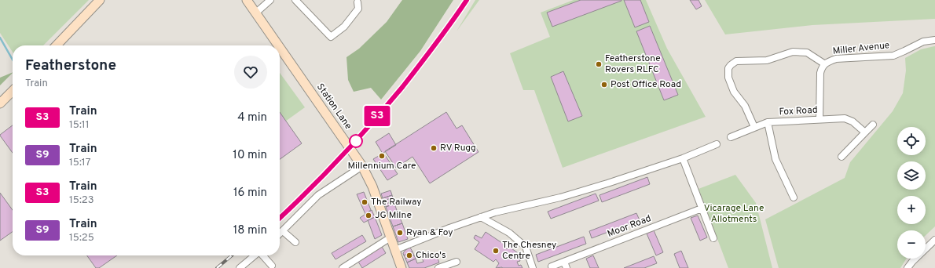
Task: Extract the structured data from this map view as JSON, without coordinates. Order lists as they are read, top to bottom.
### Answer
{
  "streets": {
    "main road": ["Station Lane"],
    "street": ["Miller Avenue", "Fox Road", "Moor Road"]
  },
  "crossings": [
    ["Miller Avenue", "Fox Road"]
  ],
  "parks": ["Vicarage Lane Allotments"],
  "places": [
    "Featherstone Rovers RLFC",
    "Post Office Road",
    "RV Rugg",
    "Millennium Care",
    "The Railway",
    "JG Milne",
    "Ryan & Foy",
    "The Chesney Centre",
    "Chico's"
  ],
  "page": {
    "on_map": "S3",
    "heading": ["Featherstone", "Train"],
    "list": [
      {
        "mark": "S3",
        "name": "Train",
        "note": "15:11",
        "value": "4 min"
      },
      {
        "mark": "S9",
        "name": "Train",
        "note": "15:17",
        "value": "10 min"
      },
      {
        "mark": "S3",
        "name": "Train",
        "note": "15:23",
        "value": "16 min"
      },
      {
        "mark": "S9",
        "name": "Train",
        "note": "15:25",
        "value": "18 min"
      }
    ],
    "map_buttons": ["+", "−"]
  }
}
